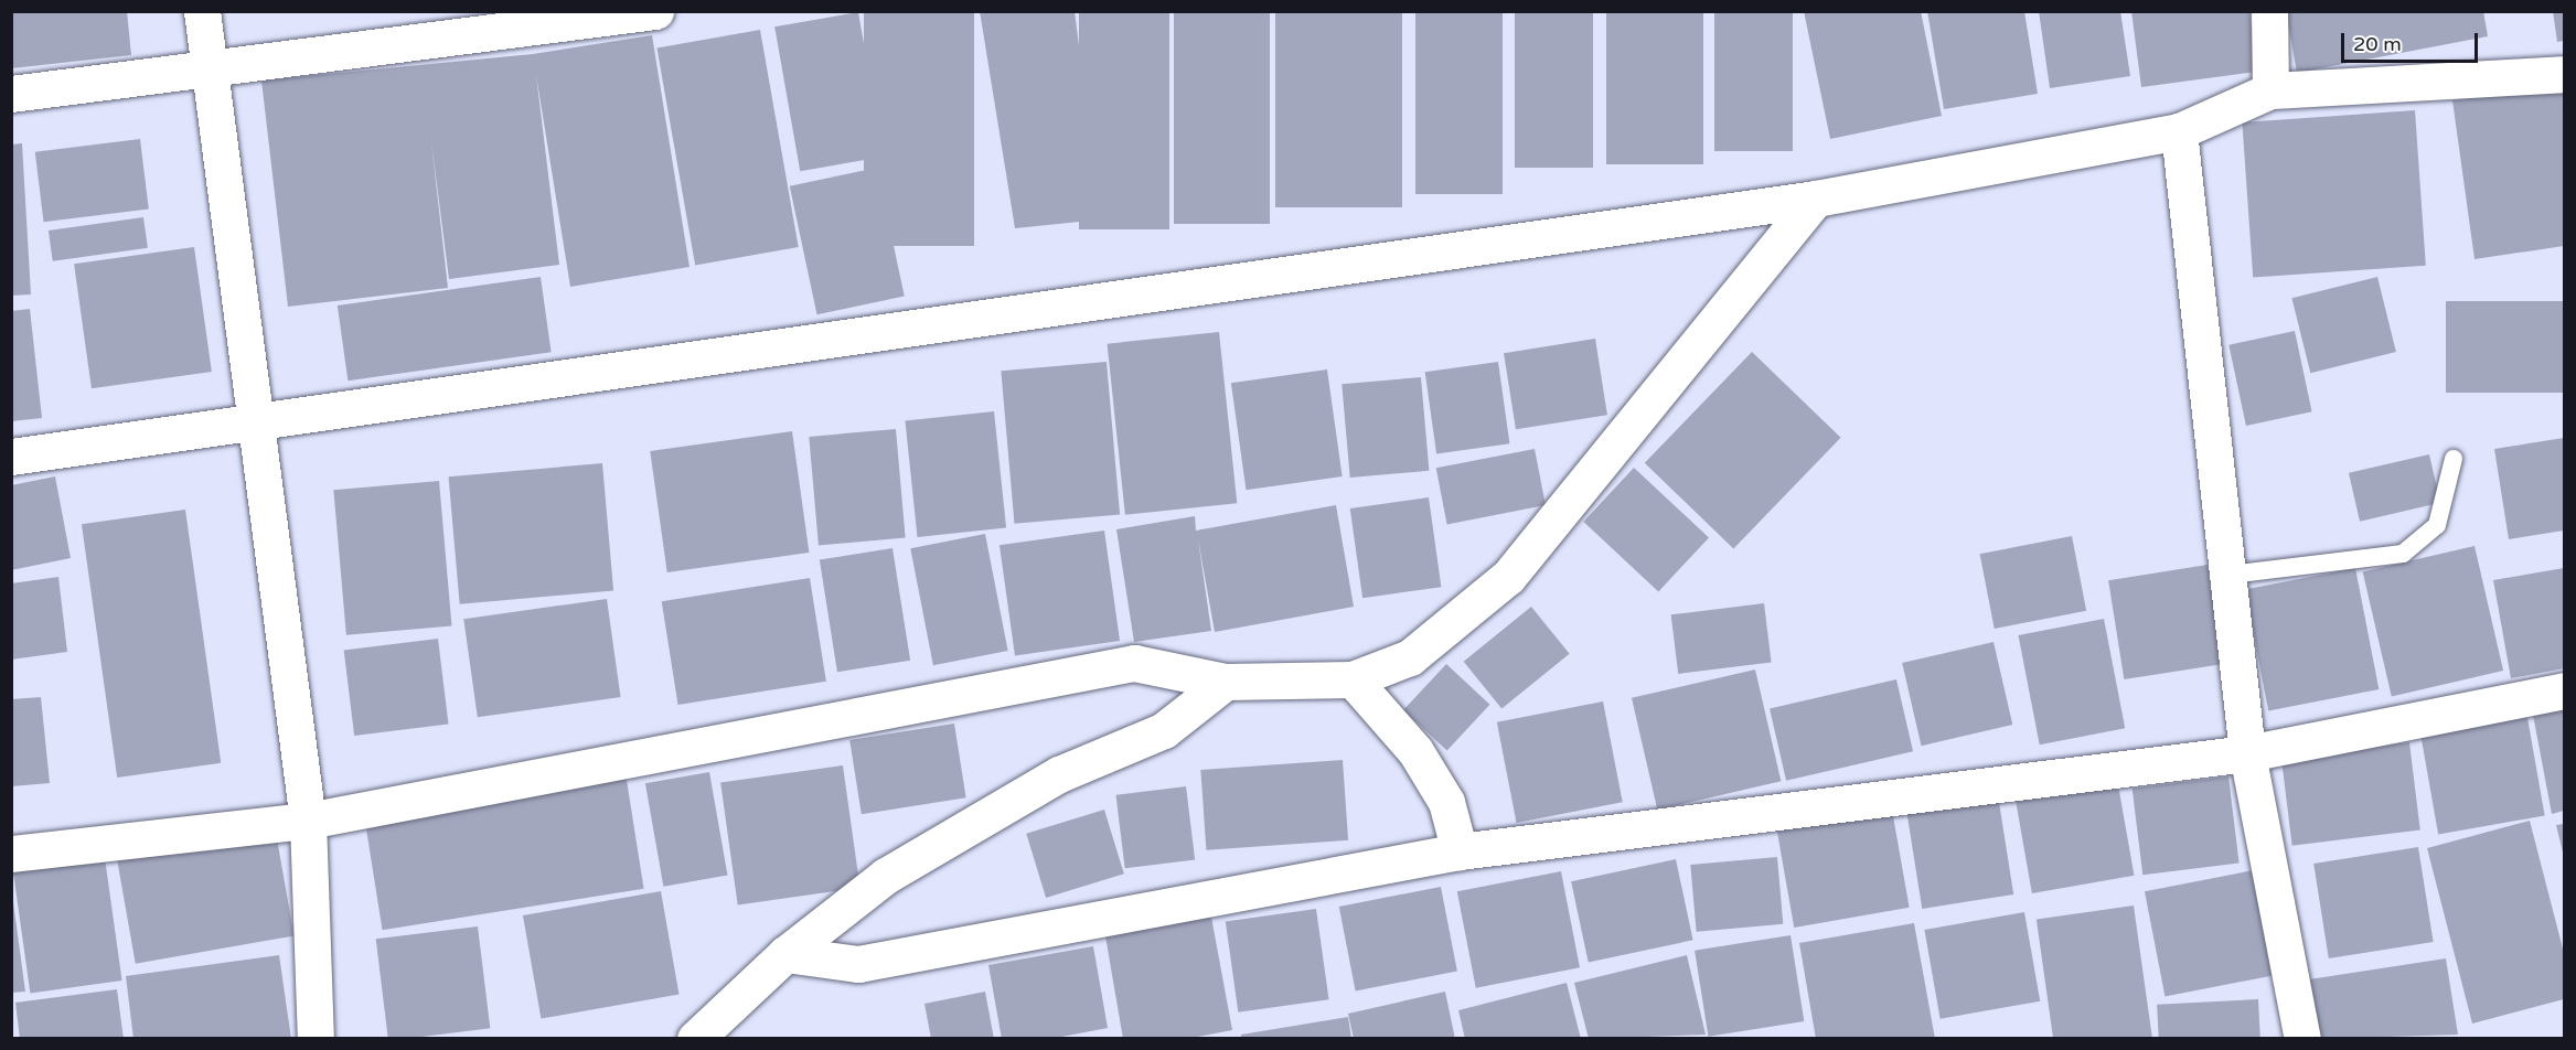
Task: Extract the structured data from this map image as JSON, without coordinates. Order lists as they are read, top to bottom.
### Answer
{
  "scale_bar": "20 m"
}
